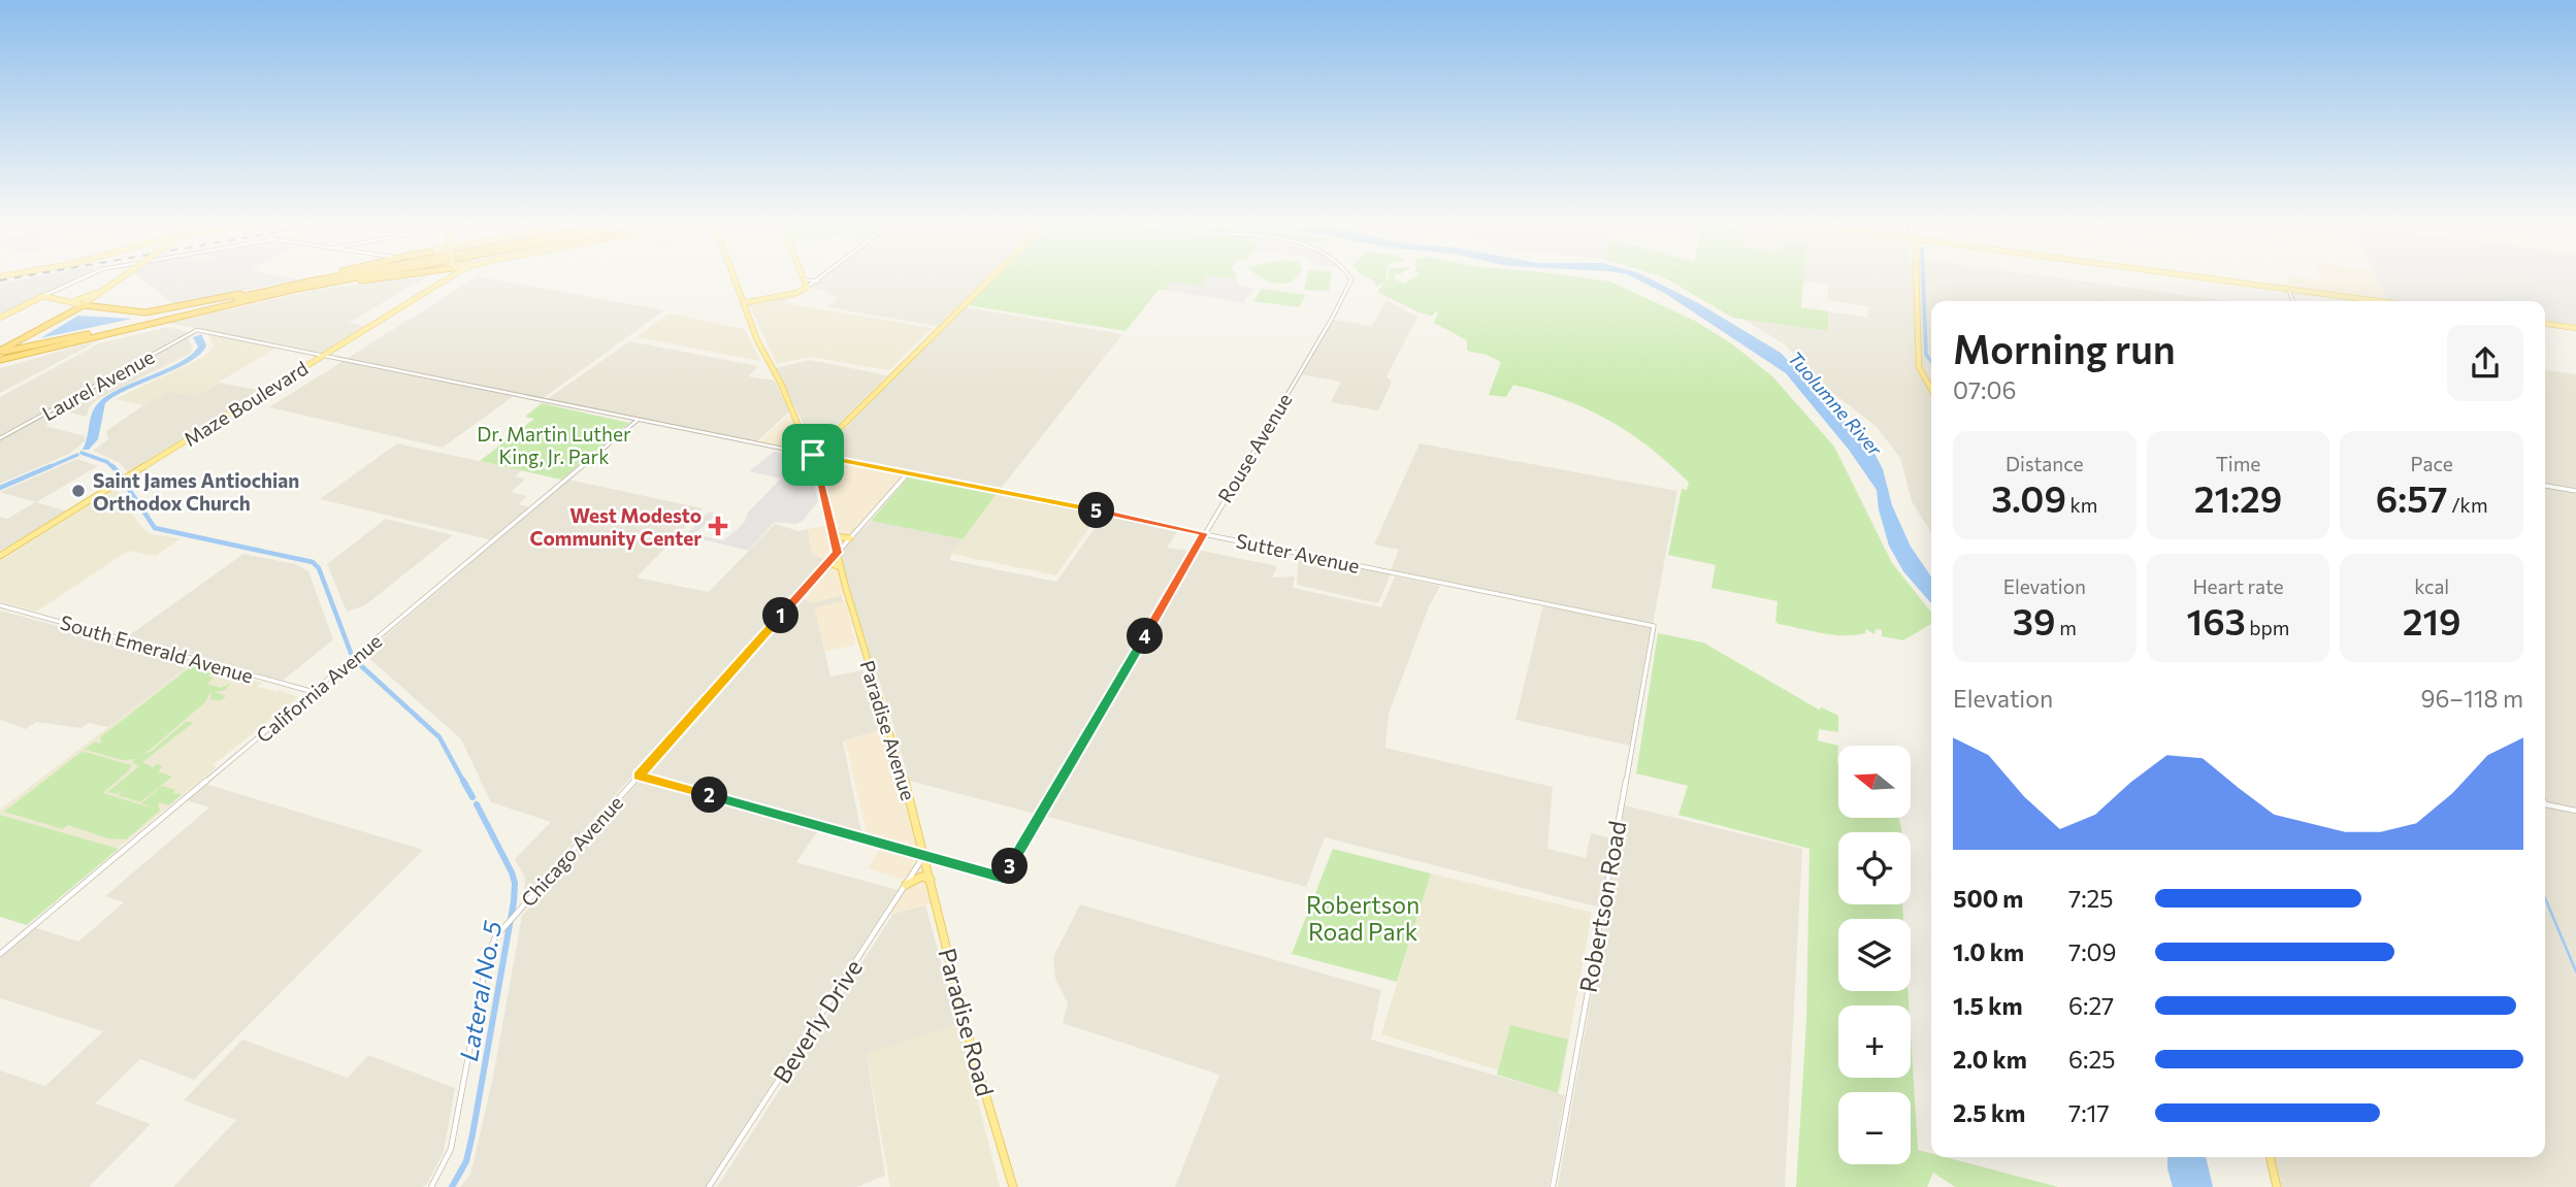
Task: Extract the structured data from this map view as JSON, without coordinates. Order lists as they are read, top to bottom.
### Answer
{
  "streets": {
    "main road": ["Maze Boulevard", "Paradise Avenue", "Paradise Road"],
    "street": [
      "Laurel Avenue",
      "Rouse Avenue",
      "Sutter Avenue",
      "South Emerald Avenue",
      "California Avenue",
      "Chicago Avenue",
      "Robertson Road",
      "Beverly Drive"
    ]
  },
  "crossings": [
    ["Laurel Avenue", "Sutter Avenue"],
    ["Maze Boulevard", "Sutter Avenue"],
    ["Rouse Avenue", "Sutter Avenue"],
    ["Rouse Avenue", "Paradise Avenue"],
    ["Rouse Avenue", "Beverly Drive"],
    ["Rouse Avenue", "Paradise Road"],
    ["Sutter Avenue", "California Avenue"],
    ["Sutter Avenue", "Chicago Avenue"],
    ["Sutter Avenue", "Robertson Road"],
    ["South Emerald Avenue", "California Avenue"],
    ["Paradise Avenue", "Beverly Drive"],
    ["Paradise Avenue", "Paradise Road"],
    ["Beverly Drive", "Paradise Road"]
  ],
  "water": ["Tuolumne River", "Lateral No. 5"],
  "parks": ["Dr. Martin Luther King, Jr. Park", "Robertson Road Park"],
  "places": {
    "other": ["Saint James Antiochian Orthodox Church"],
    "health": ["West Modesto Community Center"]
  },
  "north": "left",
  "page": {
    "heading": ["Morning run", "07:06"],
    "stats": [
      ["Distance", "3.09 km"],
      ["Time", "21:29"],
      ["Pace", "6:57 /km"],
      ["Elevation", "39 m"],
      ["Heart rate", "163 bpm"],
      ["kcal", "219"]
    ],
    "pins": [
      "5",
      "1",
      "4",
      "2",
      "3"
    ],
    "chart": ["Elevation", "96–118 m"],
    "map_buttons": ["+", "−"],
    "list": [
      {
        "name": "500 m",
        "note": "7:25"
      },
      {
        "name": "1.0 km",
        "note": "7:09"
      },
      {
        "name": "1.5 km",
        "note": "6:27"
      },
      {
        "name": "2.0 km",
        "note": "6:25"
      },
      {
        "name": "2.5 km",
        "note": "7:17"
      }
    ]
  }
}
